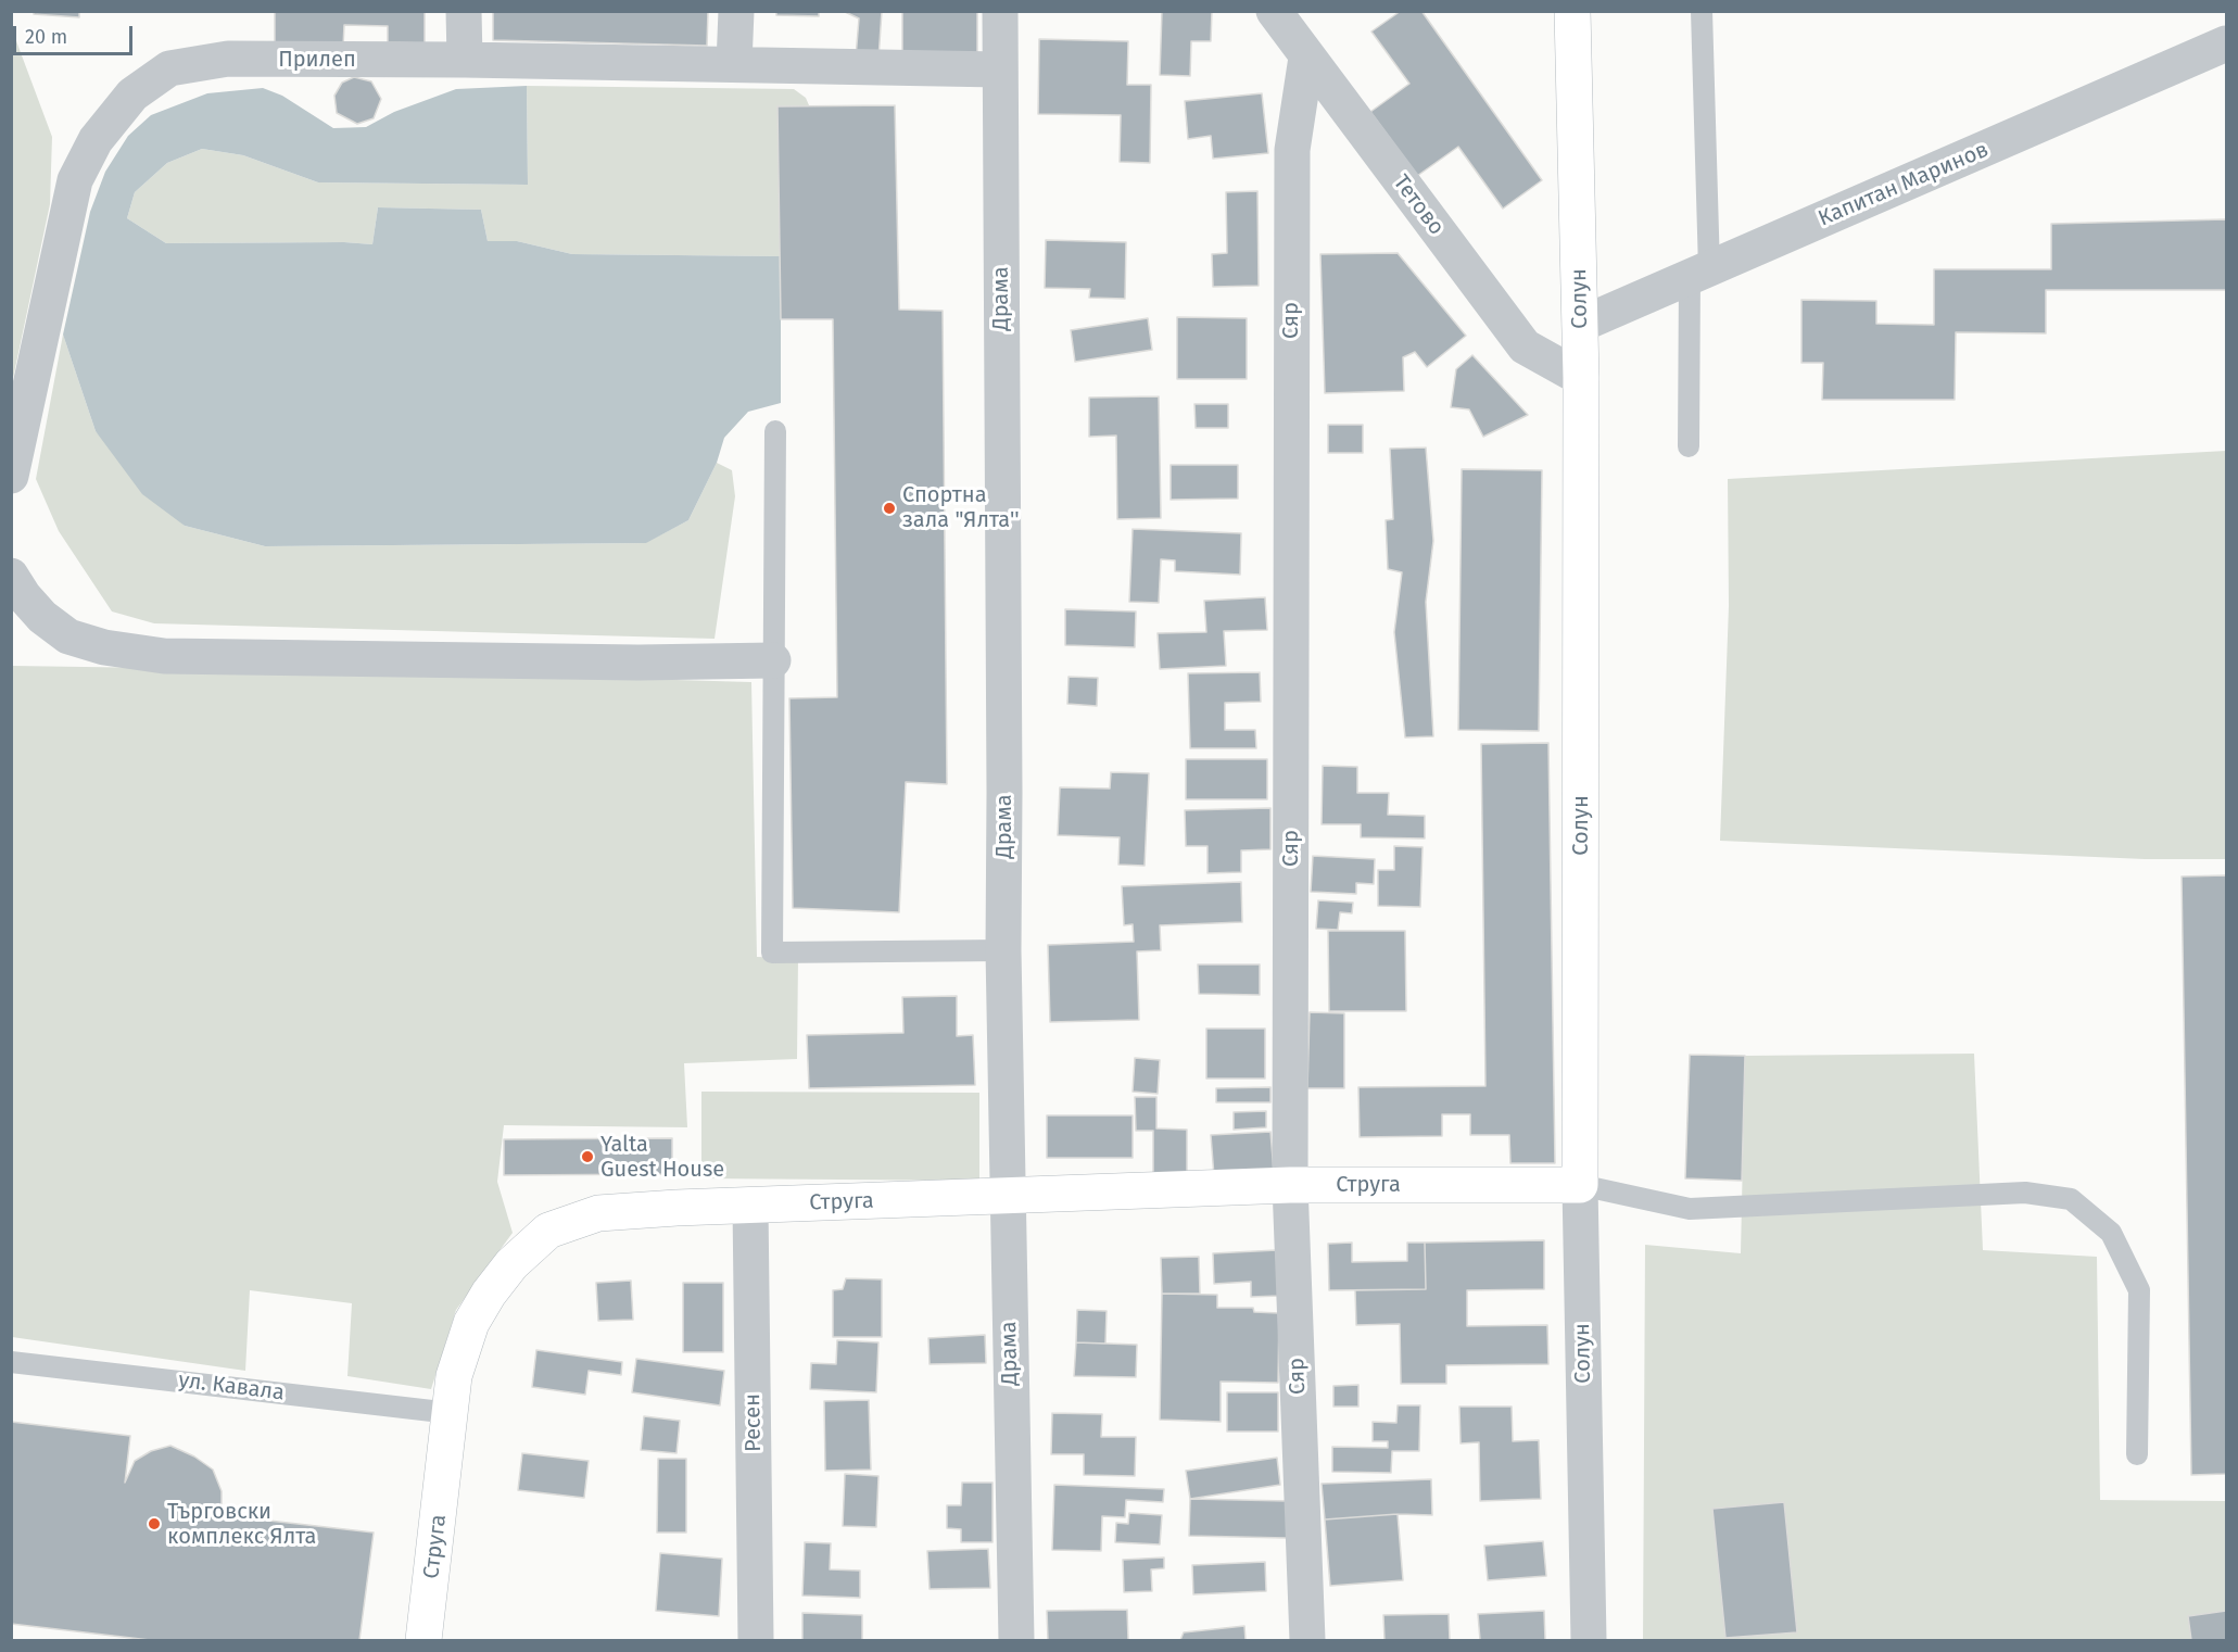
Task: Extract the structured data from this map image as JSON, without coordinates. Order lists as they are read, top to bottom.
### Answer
{
  "streets": {
    "street": [
      "Прилеп",
      "Капитан Маринов",
      "Тетово",
      "Драма",
      "Солун",
      "Сяр",
      "Струга",
      "Ресен"
    ],
    "lane": ["ул. Кавала"]
  },
  "crossings": [
    ["Прилеп", "Драма"],
    ["Капитан Маринов", "Солун"],
    ["Тетово", "Солун"],
    ["Тетово", "Сяр"],
    ["Драма", "Струга"],
    ["Солун", "Струга"],
    ["Сяр", "Струга"],
    ["Струга", "ул. Кавала"],
    ["Струга", "Ресен"]
  ],
  "places": ["Спортна зала \"Ялта''", "Yalta Guest House", "Търговски комплекс Ялта"],
  "scale_bar": "20 m"
}
